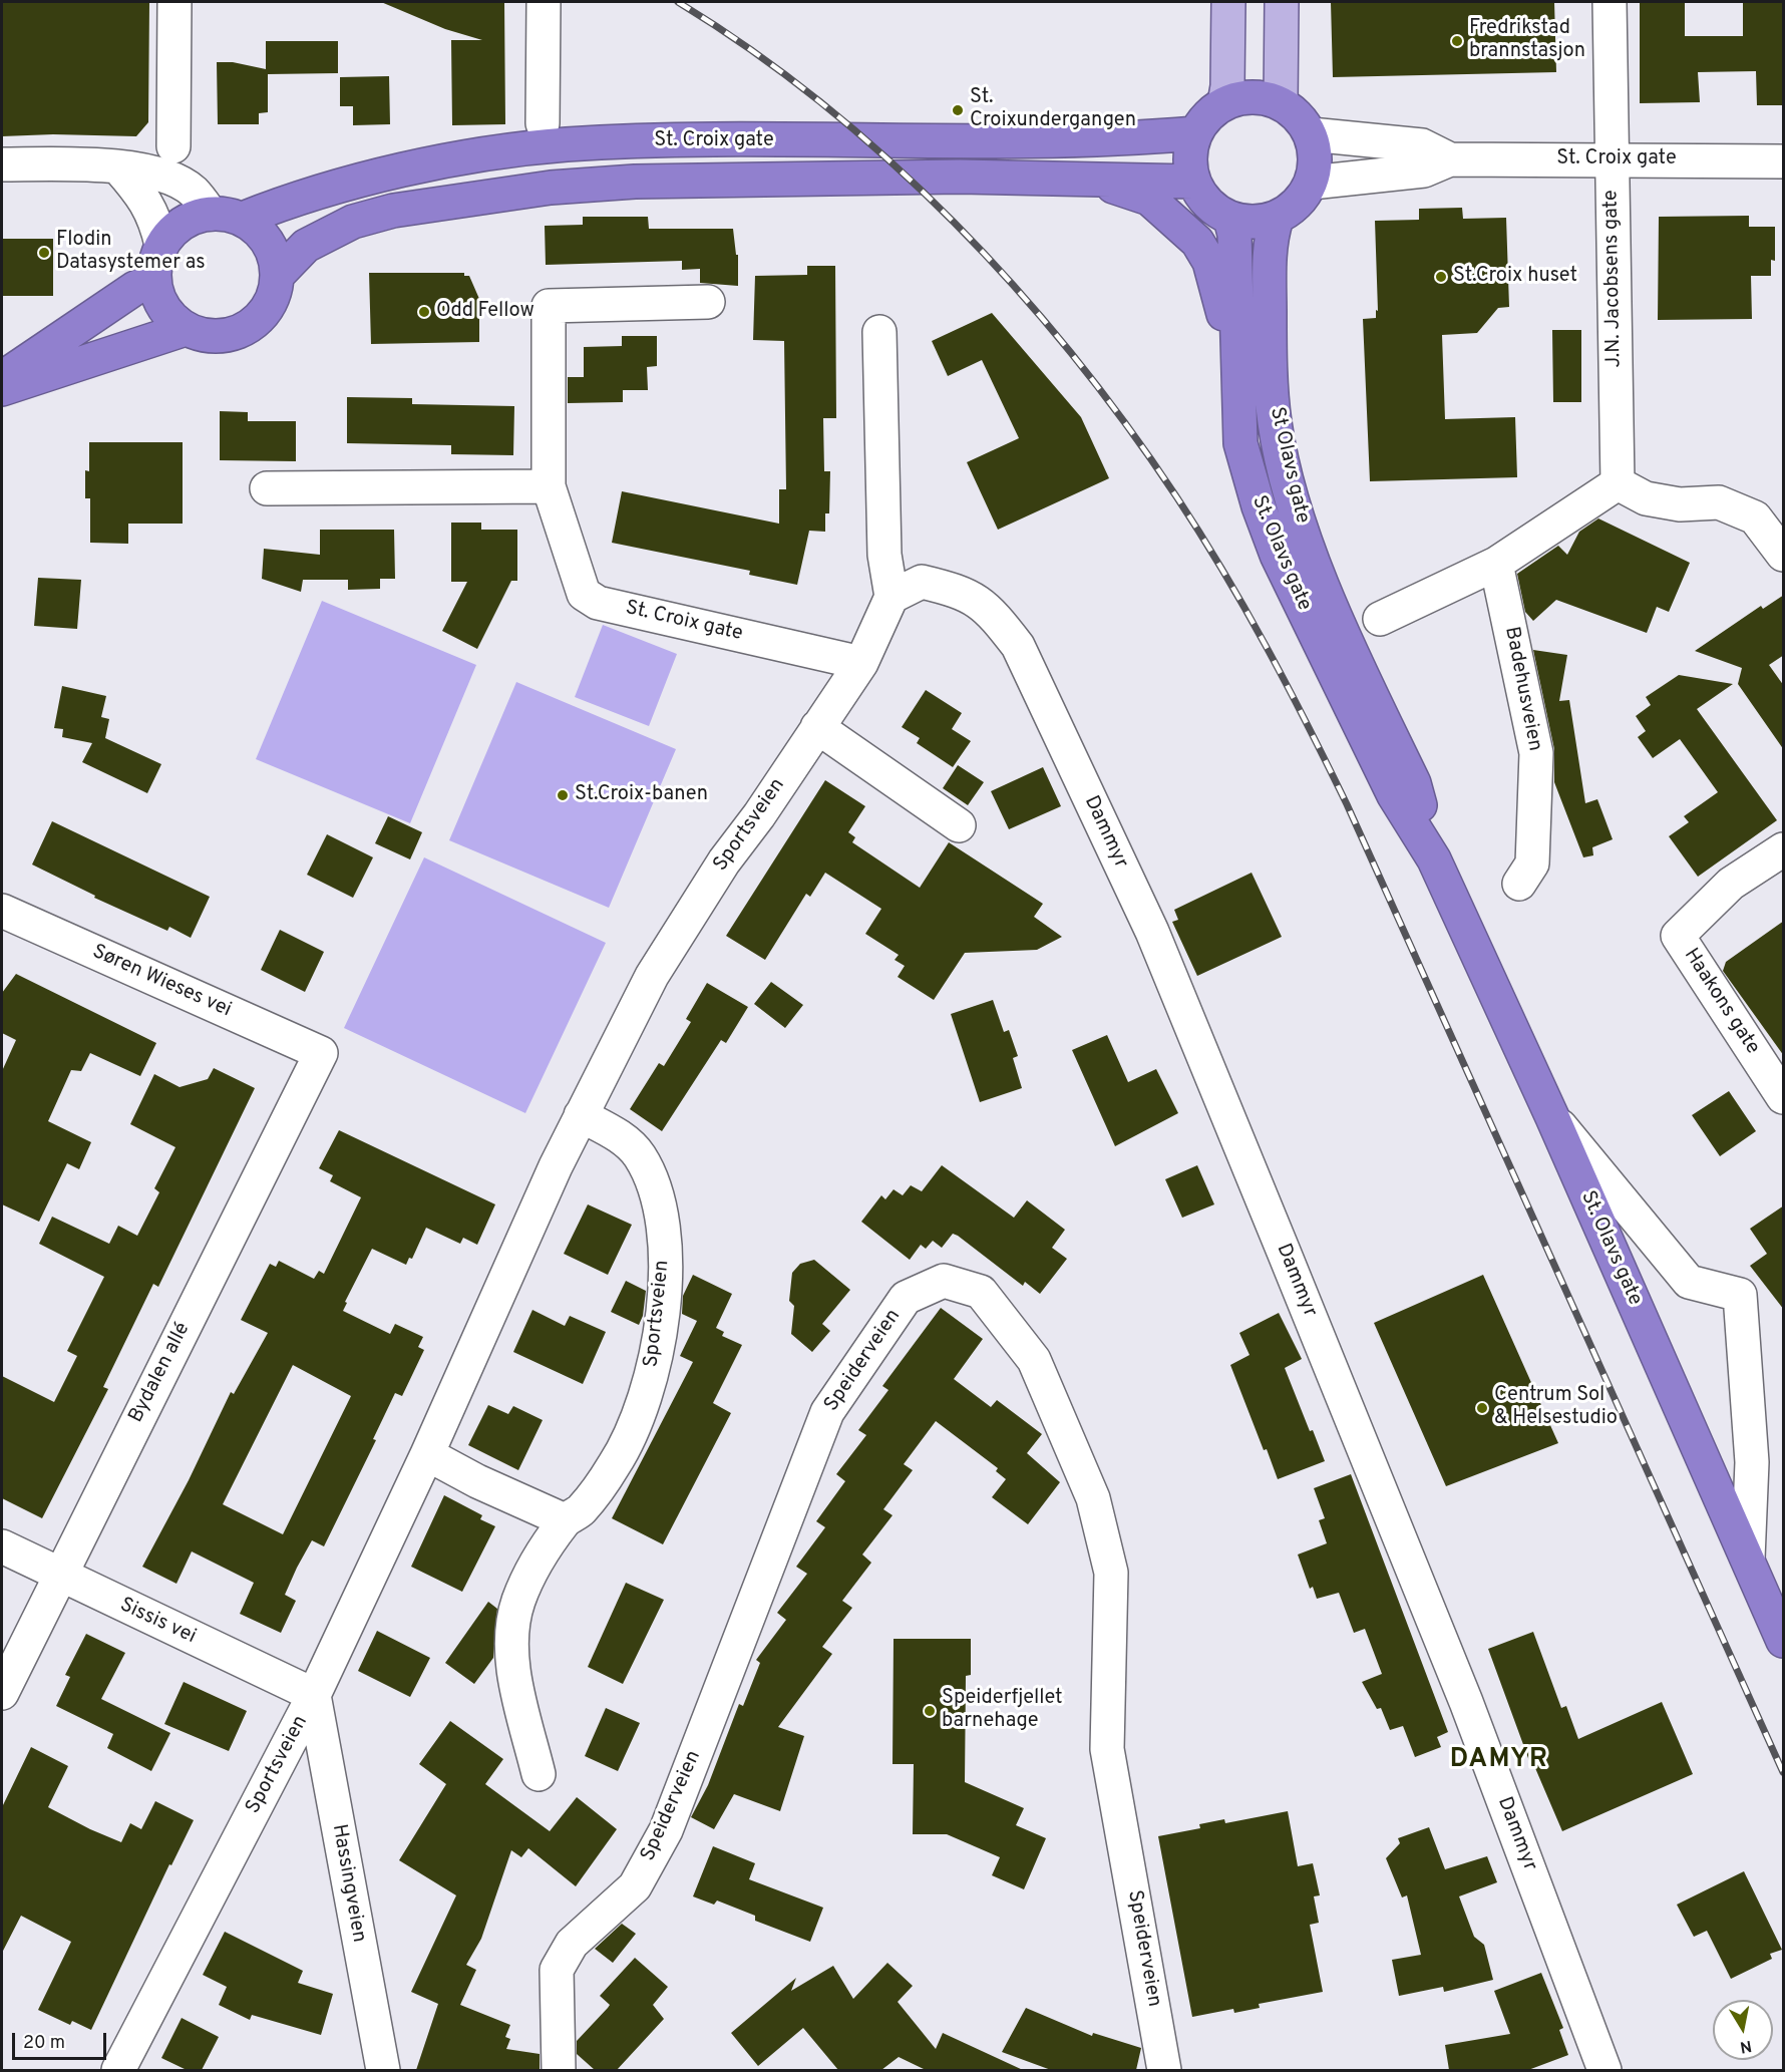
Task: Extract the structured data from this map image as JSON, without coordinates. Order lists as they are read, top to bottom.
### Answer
{
  "streets": {
    "highway": ["St. Croix gate", "St Olavs gate", "St. Olavs gate"],
    "street": [
      "J.N. Jacobsens gate",
      "Badehusveien",
      "Sportsveien",
      "Dammyr",
      "Søren Wieses vei",
      "Haakons gate",
      "Speiderveien",
      "Bydalen allé",
      "Sissis vei",
      "Hassingveien"
    ]
  },
  "crossings": [
    ["St. Croix gate", "J.N. Jacobsens gate"],
    ["St. Croix gate", "St Olavs gate"],
    ["St. Croix gate", "St. Olavs gate"],
    ["St. Croix gate", "Sportsveien"],
    ["St Olavs gate", "St. Olavs gate"],
    ["Sportsveien", "Dammyr"],
    ["Sportsveien", "Sissis vei"],
    ["Sportsveien", "Hassingveien"],
    ["Søren Wieses vei", "Bydalen allé"],
    ["Bydalen allé", "Sissis vei"],
    ["Sissis vei", "Hassingveien"]
  ],
  "districts": ["DAMYR"],
  "places": [
    "Fredrikstad brannstasjon",
    "St. Croixundergangen",
    "Flodin Datasystemer as",
    "St.Croix huset",
    "Odd Fellow",
    "St.Croix-banen",
    "Centrum Sol & Helsestudio",
    "Speiderfjellet barnehage"
  ],
  "scale_bar": "20 m",
  "north": "bottom"
}
